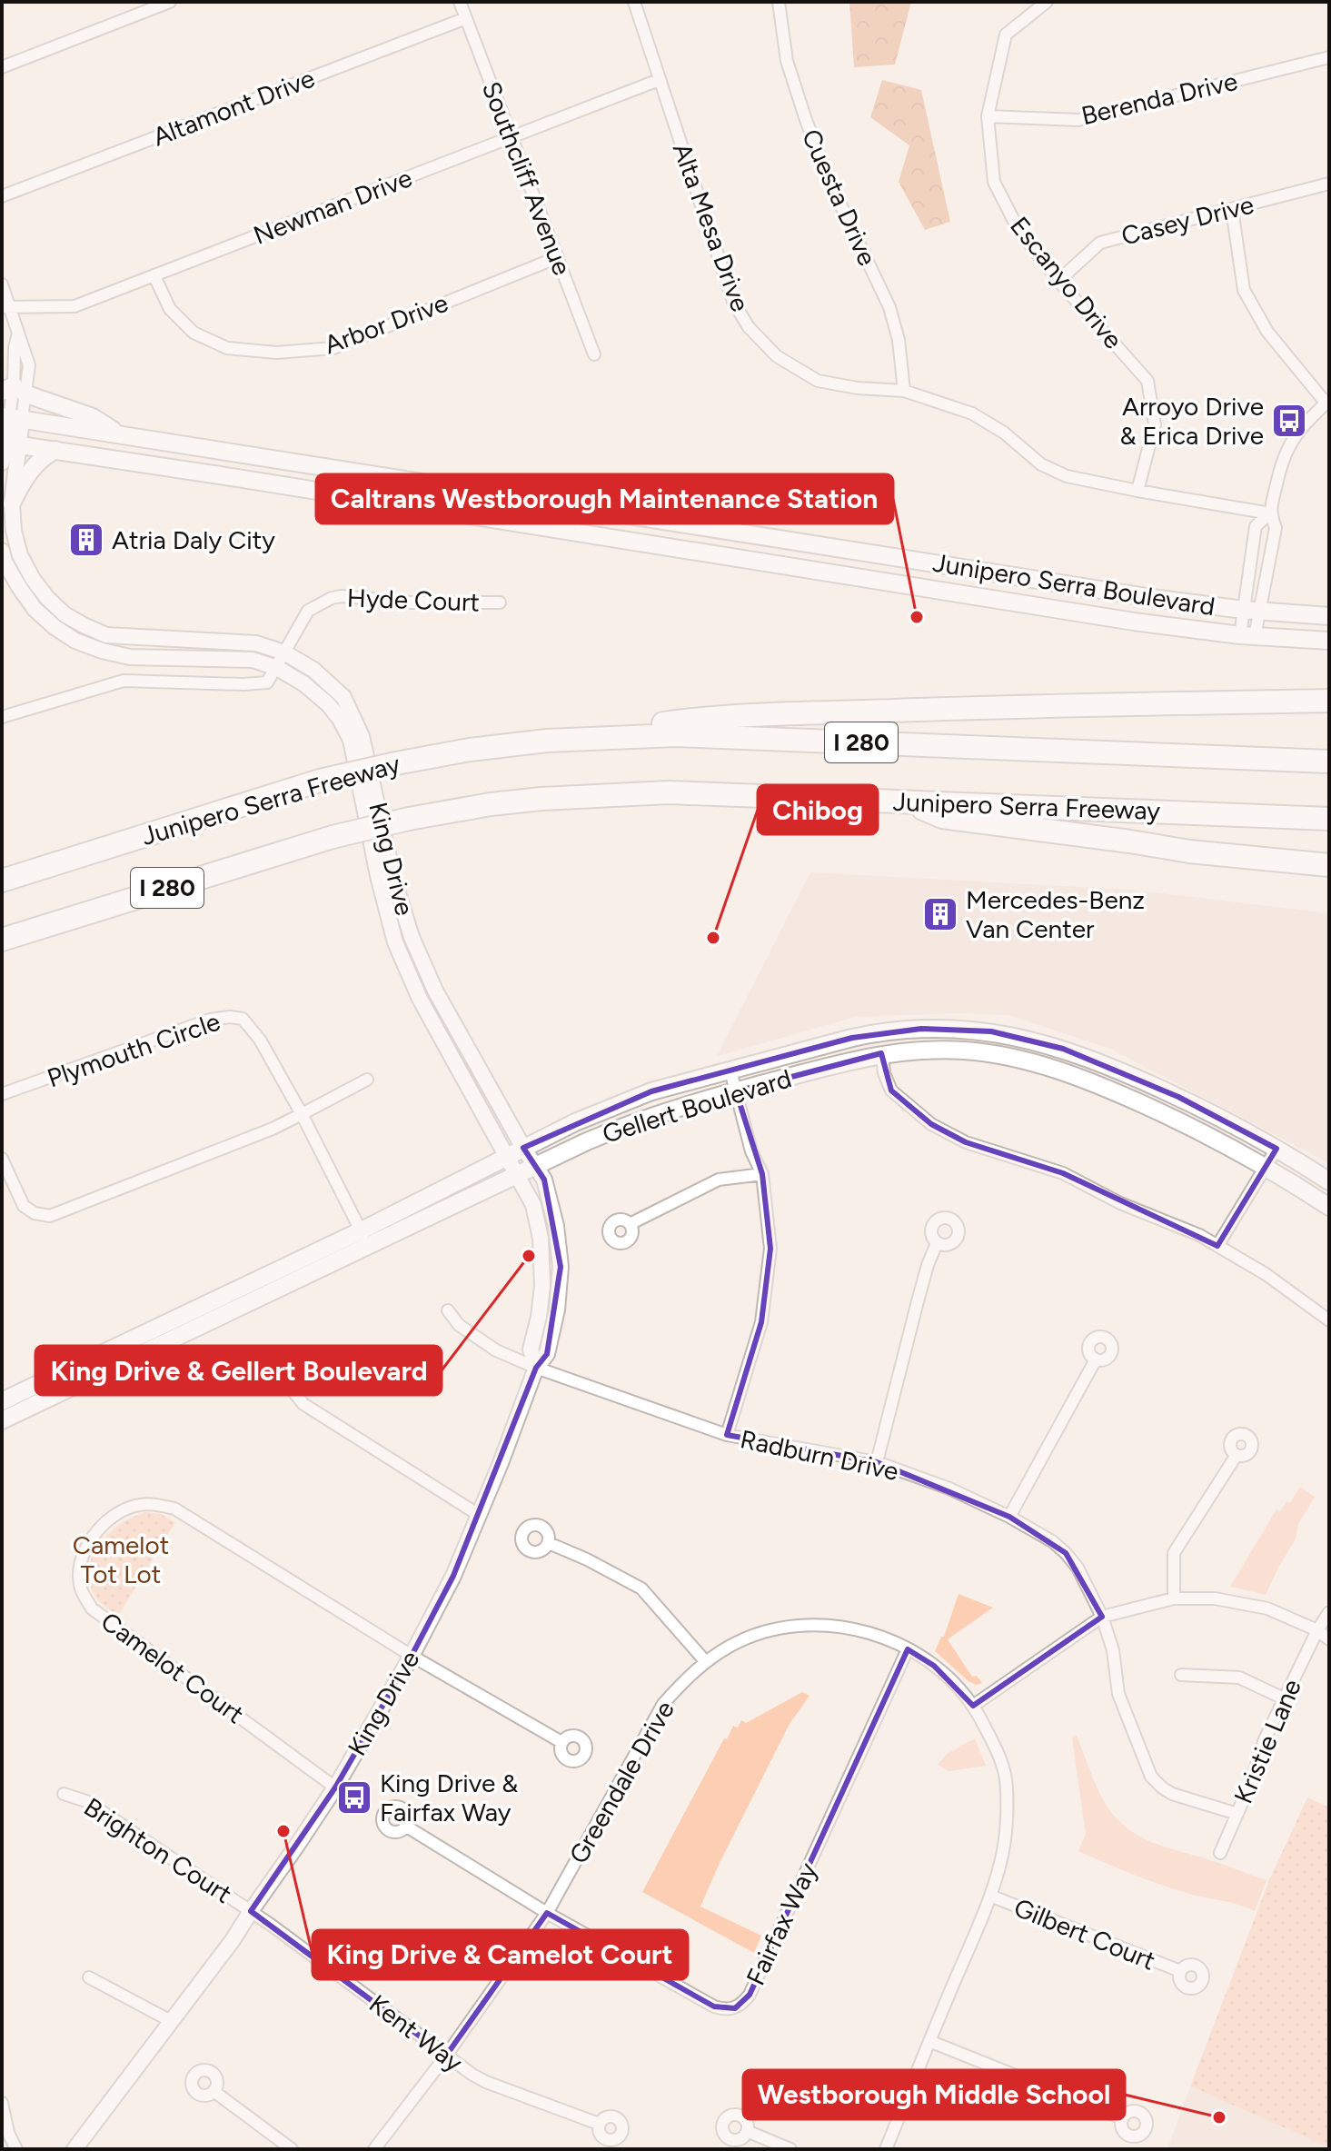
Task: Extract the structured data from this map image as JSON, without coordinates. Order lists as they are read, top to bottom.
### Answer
{
  "streets": {
    "highway": ["I 280", "Junipero Serra Freeway"],
    "main road": ["Junipero Serra Boulevard", "Gellert Boulevard"],
    "street": [
      "Berenda Drive",
      "Altamont Drive",
      "Southcliff Avenue",
      "Cuesta Drive",
      "Newman Drive",
      "Casey Drive",
      "Alta Mesa Drive",
      "Escanyo Drive",
      "Arbor Drive",
      "Hyde Court",
      "King Drive",
      "Plymouth Circle",
      "Radburn Drive",
      "Camelot Court",
      "Kristie Lane",
      "Greendale Drive",
      "Brighton Court",
      "Fairfax Way",
      "Gilbert Court",
      "Kent Way"
    ]
  },
  "crossings": [
    ["Berenda Drive", "Escanyo Drive"],
    ["Altamont Drive", "Southcliff Avenue"],
    ["Southcliff Avenue", "Newman Drive"],
    ["Southcliff Avenue", "Arbor Drive"],
    ["Cuesta Drive", "Alta Mesa Drive"],
    ["Newman Drive", "Alta Mesa Drive"],
    ["Newman Drive", "Arbor Drive"],
    ["Newman Drive", "King Drive"],
    ["Casey Drive", "Escanyo Drive"],
    ["Alta Mesa Drive", "Escanyo Drive"],
    ["Junipero Serra Boulevard", "King Drive"],
    ["Hyde Court", "King Drive"],
    ["King Drive", "Gellert Boulevard"],
    ["King Drive", "Radburn Drive"],
    ["King Drive", "Camelot Court"],
    ["King Drive", "Brighton Court"],
    ["King Drive", "Kent Way"],
    ["Plymouth Circle", "Gellert Boulevard"],
    ["Radburn Drive", "Kristie Lane"],
    ["Greendale Drive", "Fairfax Way"],
    ["Greendale Drive", "Gilbert Court"],
    ["Greendale Drive", "Kent Way"],
    ["Brighton Court", "Kent Way"]
  ],
  "parks": ["Camelot Tot Lot"],
  "places": {
    "bus stop": ["Arroyo Drive & Erica Drive", "King Drive & Fairfax Way"],
    "building": ["Atria Daly City", "Mercedes-Benz Van Center"],
    "other": [
      "Caltrans Westborough Maintenance Station",
      "Chibog",
      "King Drive & Gellert Boulevard",
      "King Drive & Camelot Court",
      "Westborough Middle School"
    ]
  }
}
